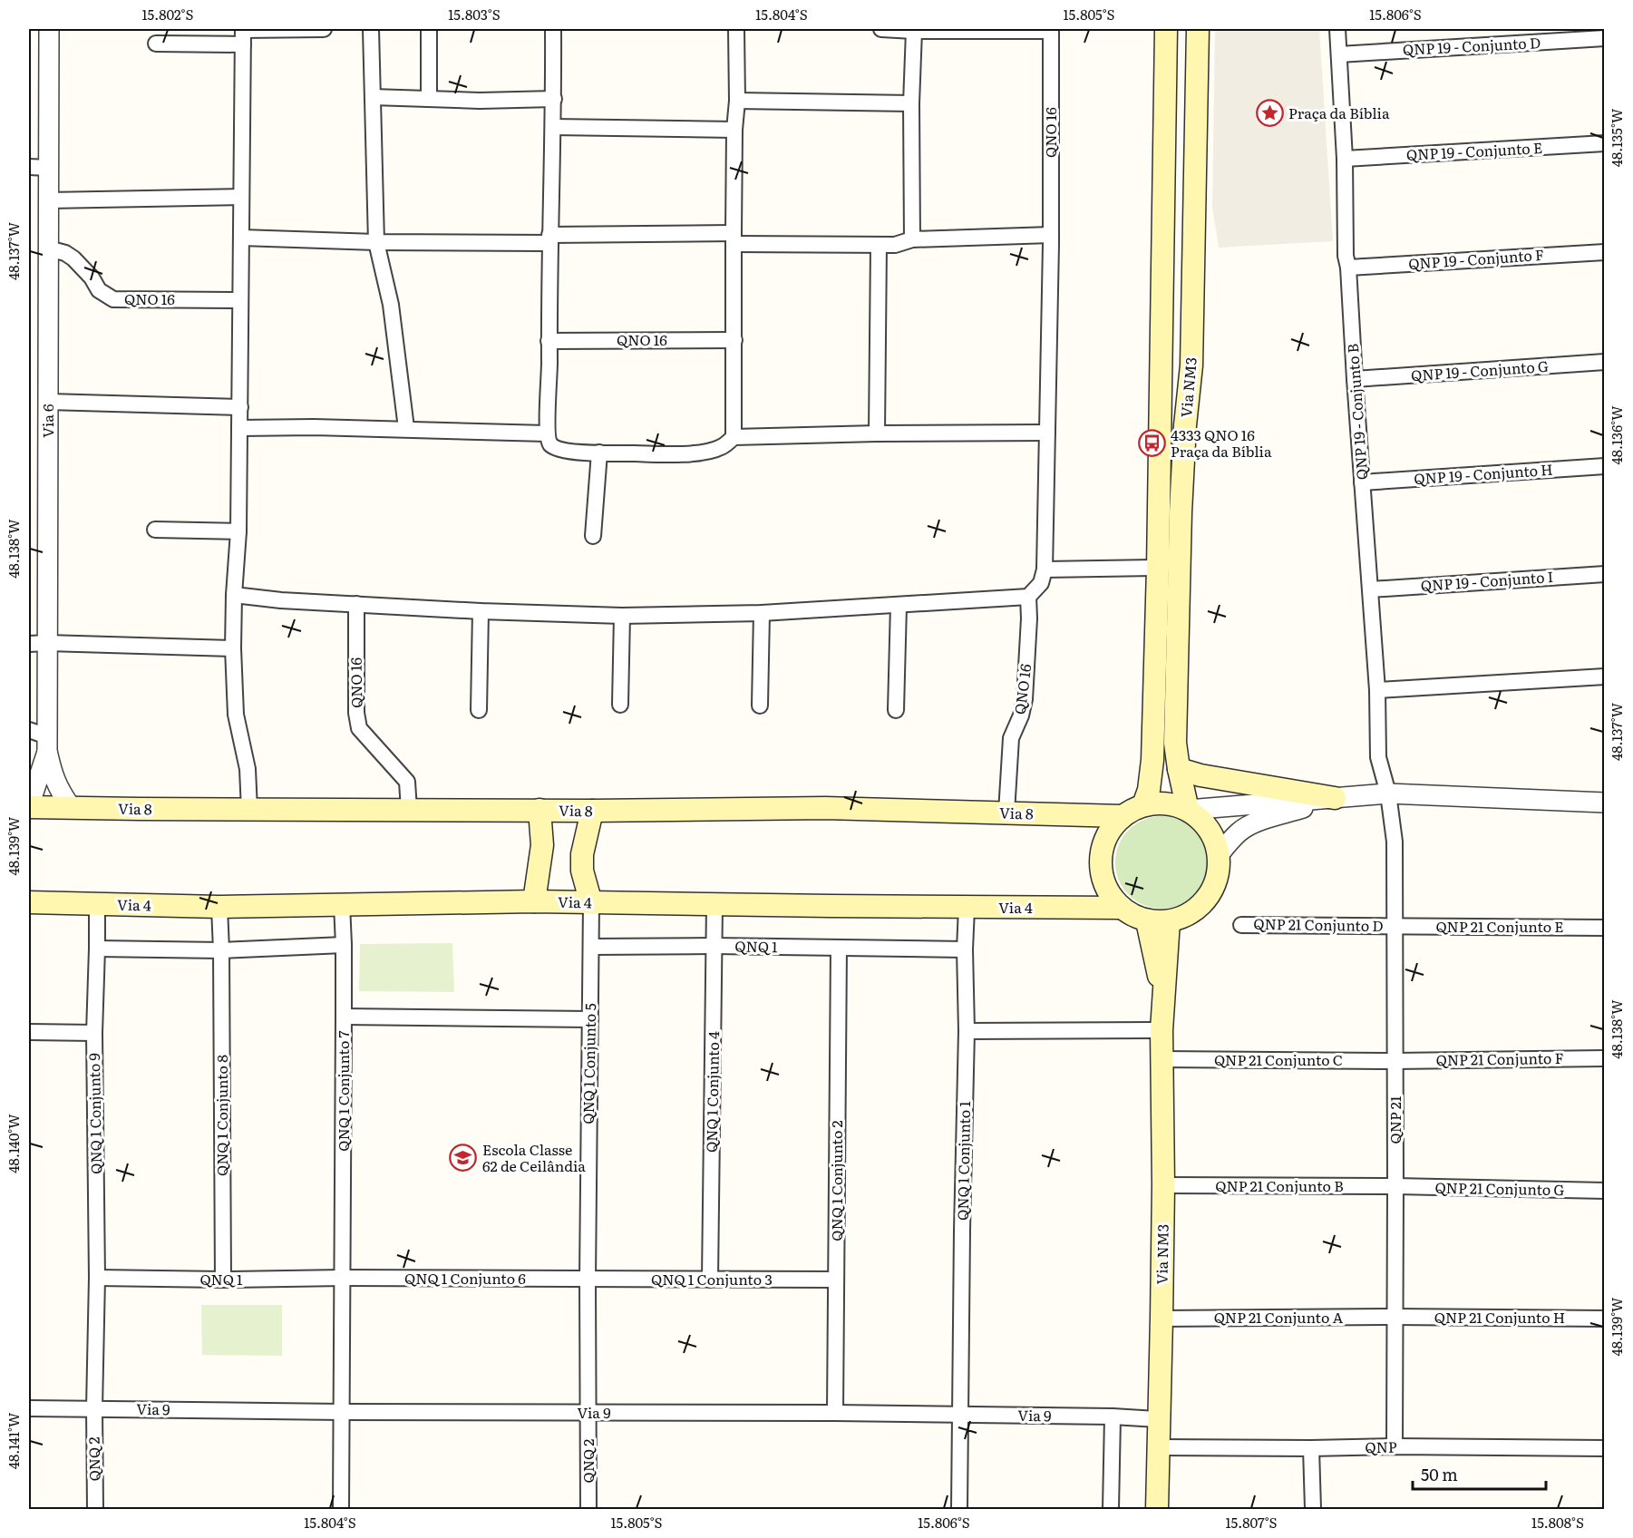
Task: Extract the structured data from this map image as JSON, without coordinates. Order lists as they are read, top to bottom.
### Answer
{
  "streets": {
    "main road": ["Via NM3", "Via 8", "Via 4"],
    "street": [
      "QNP 19 - Conjunto D",
      "QNO 16",
      "QNP 19 - Conjunto E",
      "QNP 19 - Conjunto F",
      "QNP 19 - Conjunto G",
      "QNP 19 - Conjunto B",
      "Via 6",
      "QNP 19 - Conjunto H",
      "QNP 19 - Conjunto I",
      "QNP 21 Conjunto D",
      "QNP 21 Conjunto E",
      "QNQ 1",
      "QNP 21 Conjunto F",
      "QNP 21 Conjunto C",
      "QNQ 1 Conjunto 5",
      "QNQ 1 Conjunto 7",
      "QNQ 1 Conjunto 4",
      "QNQ 1 Conjunto 9",
      "QNQ 1 Conjunto 8",
      "QNP 21",
      "QNQ 1 Conjunto 1",
      "QNQ 1 Conjunto 2",
      "QNP 21 Conjunto B",
      "QNP 21 Conjunto G",
      "QNQ 1 Conjunto 6",
      "QNQ 1 Conjunto 3",
      "QNP 21 Conjunto A",
      "QNP 21 Conjunto H",
      "Via 9",
      "QNP",
      "QNQ 2"
    ]
  },
  "crossings": [
    ["QNP 19 - Conjunto D", "QNP 19 - Conjunto B"],
    ["QNO 16", "Via 6"],
    ["QNO 16", "Via 8"],
    ["QNP 19 - Conjunto E", "QNP 19 - Conjunto B"],
    ["QNP 19 - Conjunto F", "QNP 19 - Conjunto B"],
    ["QNP 19 - Conjunto G", "QNP 19 - Conjunto B"],
    ["Via NM3", "Via 8"],
    ["Via NM3", "Via 4"],
    ["Via NM3", "QNP 21 Conjunto C"],
    ["Via NM3", "QNP 21 Conjunto B"],
    ["Via NM3", "QNP 21 Conjunto A"],
    ["Via NM3", "Via 9"],
    ["Via NM3", "QNP"],
    ["QNP 19 - Conjunto B", "QNP 19 - Conjunto H"],
    ["QNP 19 - Conjunto B", "QNP 19 - Conjunto I"],
    ["QNP 19 - Conjunto B", "QNP 21"],
    ["Via 6", "Via 8"],
    ["Via 8", "Via 4"],
    ["Via 4", "QNQ 1 Conjunto 7"],
    ["Via 4", "QNQ 1 Conjunto 4"],
    ["Via 4", "QNQ 1 Conjunto 1"],
    ["QNP 21 Conjunto D", "QNP 21 Conjunto E"],
    ["QNP 21 Conjunto D", "QNP 21"],
    ["QNP 21 Conjunto E", "QNP 21"],
    ["QNQ 1", "QNQ 1 Conjunto 5"],
    ["QNQ 1", "QNQ 1 Conjunto 7"],
    ["QNQ 1", "QNQ 1 Conjunto 4"],
    ["QNQ 1", "QNQ 1 Conjunto 9"],
    ["QNQ 1", "QNQ 1 Conjunto 8"],
    ["QNQ 1", "QNQ 1 Conjunto 1"],
    ["QNQ 1", "QNQ 1 Conjunto 2"],
    ["QNQ 1", "QNQ 1 Conjunto 6"],
    ["QNP 21 Conjunto F", "QNP 21 Conjunto C"],
    ["QNP 21 Conjunto F", "QNP 21"],
    ["QNP 21 Conjunto C", "QNP 21"],
    ["QNQ 1 Conjunto 5", "QNQ 1 Conjunto 6"],
    ["QNQ 1 Conjunto 5", "QNQ 1 Conjunto 3"],
    ["QNQ 1 Conjunto 7", "QNQ 1 Conjunto 6"],
    ["QNQ 1 Conjunto 4", "QNQ 1 Conjunto 3"],
    ["QNP 21", "QNP 21 Conjunto B"],
    ["QNP 21", "QNP 21 Conjunto G"],
    ["QNP 21", "QNP 21 Conjunto A"],
    ["QNP 21", "QNP 21 Conjunto H"],
    ["QNP 21", "QNP"],
    ["QNQ 1 Conjunto 1", "Via 9"],
    ["QNQ 1 Conjunto 2", "QNQ 1 Conjunto 3"],
    ["QNQ 1 Conjunto 2", "Via 9"],
    ["QNP 21 Conjunto B", "QNP 21 Conjunto G"],
    ["QNQ 1 Conjunto 6", "QNQ 1 Conjunto 3"],
    ["QNP 21 Conjunto A", "QNP 21 Conjunto H"],
    ["Via 9", "QNQ 2"]
  ],
  "places": {
    "place": ["Praça da Bíblia"],
    "bus stop": ["4333 QNO 16 Praça da Bíblia"],
    "school or university": ["Escola Classe 62 de Ceilândia"]
  },
  "scale_bar": "50 m",
  "coordinates": [
    "15.802°S",
    "15.803°S",
    "15.804°S",
    "15.805°S",
    "15.806°S",
    "48.135°W",
    "48.137°W",
    "48.136°W",
    "48.138°W",
    "48.139°W",
    "48.140°W",
    "48.141°W",
    "15.807°S",
    "15.808°S"
  ]
}
